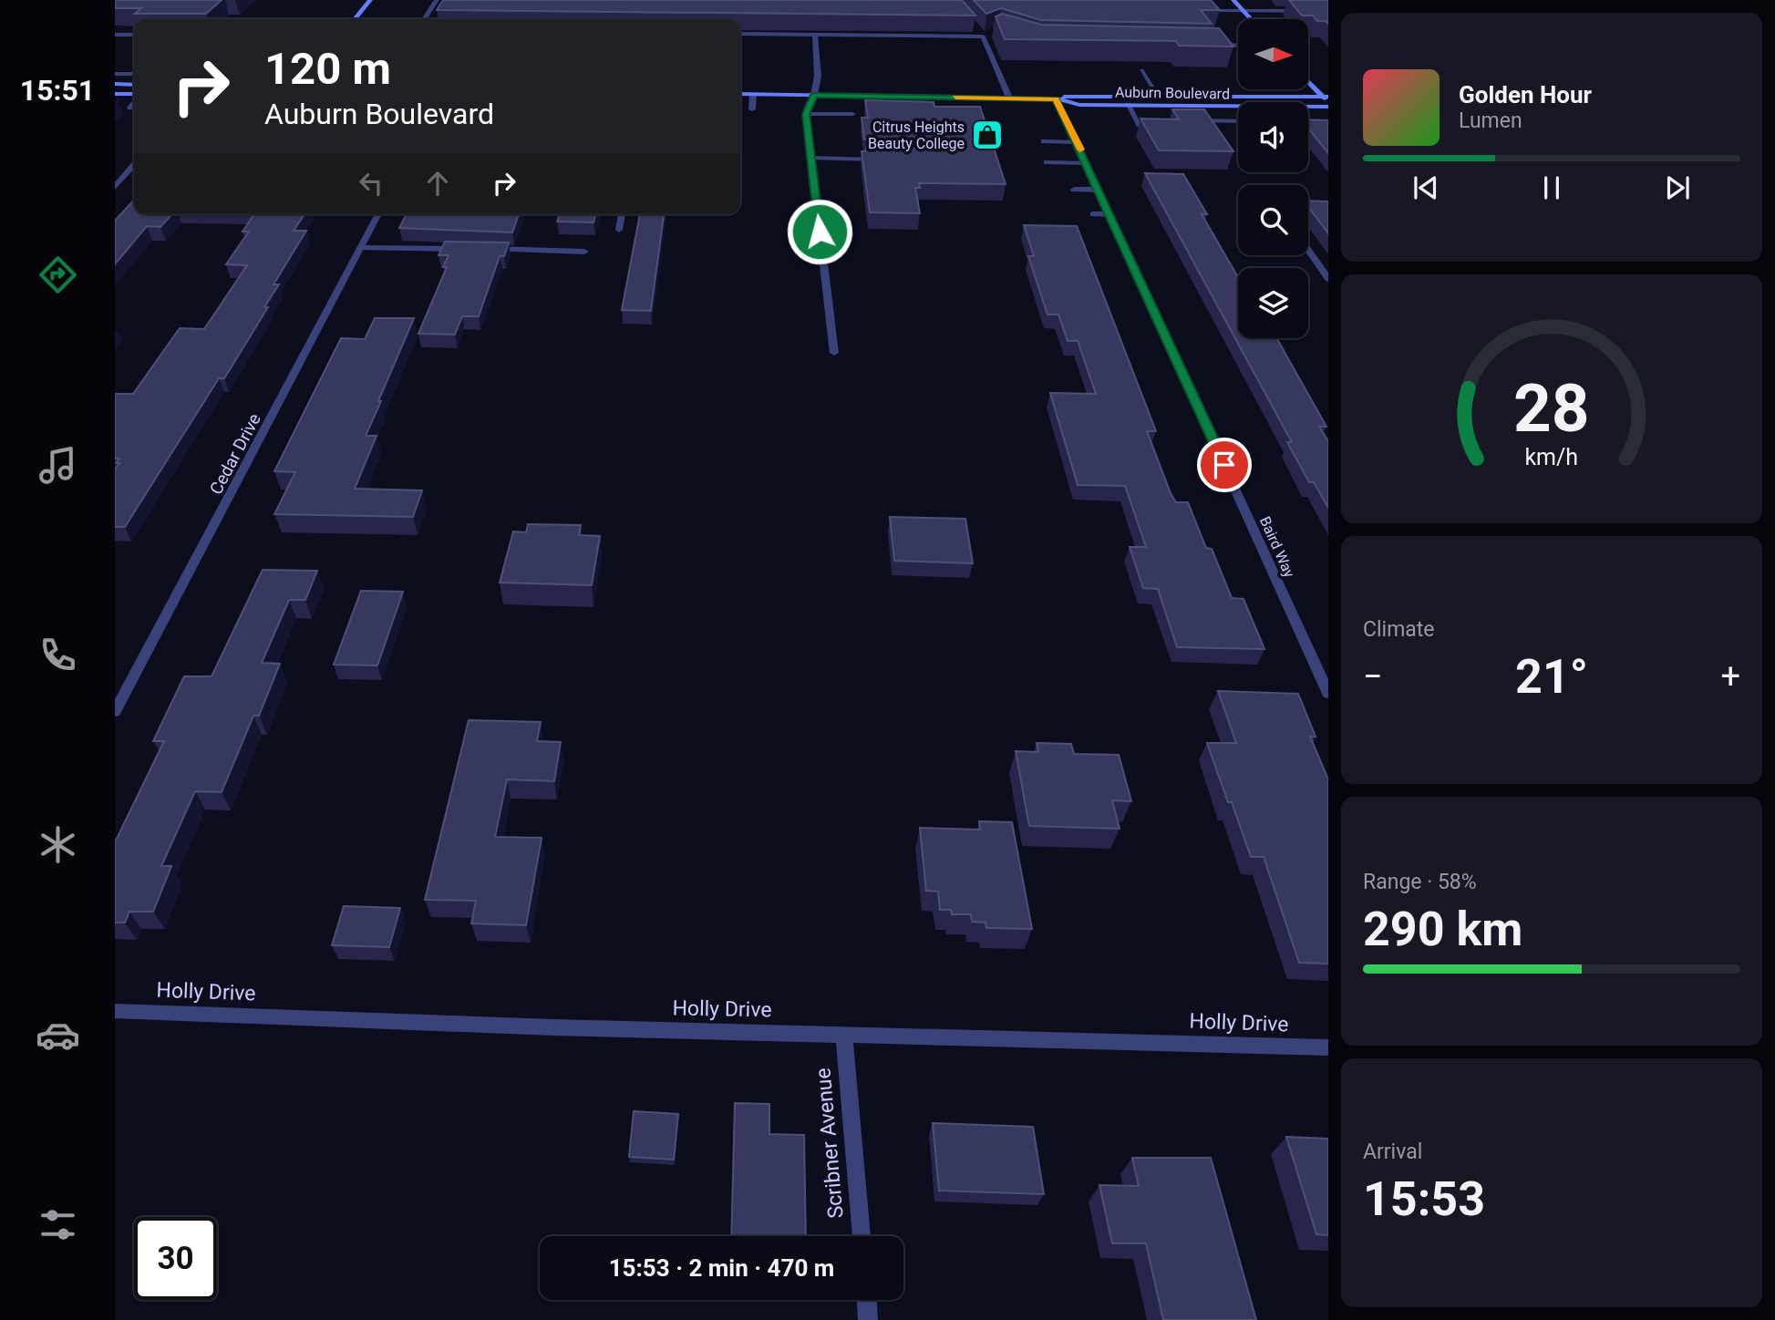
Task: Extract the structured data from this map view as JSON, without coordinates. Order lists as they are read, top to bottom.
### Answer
{
  "streets": {
    "main road": ["Auburn Boulevard"],
    "street": [
      "Cedar Drive",
      "Baird Way",
      "Holly Drive",
      "Scribner Avenue"
    ]
  },
  "crossings": [
    ["Auburn Boulevard", "Baird Way"],
    ["Holly Drive", "Scribner Avenue"]
  ],
  "places": {
    "shop": ["Citrus Heights Beauty College"]
  },
  "north": "right",
  "page": {
    "tabs": "15:51",
    "turn": ["120 m", "Auburn Boulevard"],
    "song": ["Golden Hour", "Lumen"],
    "tile": [
      "Climate",
      ["Range · 58%", "290 km"],
      ["Arrival", "15:53"]
    ],
    "heat": ["−", "21°", "+"],
    "limit": "30",
    "trip": "15:53 · 2 min · 470 m",
    "gauge": ["28", "km/h"]
  }
}
